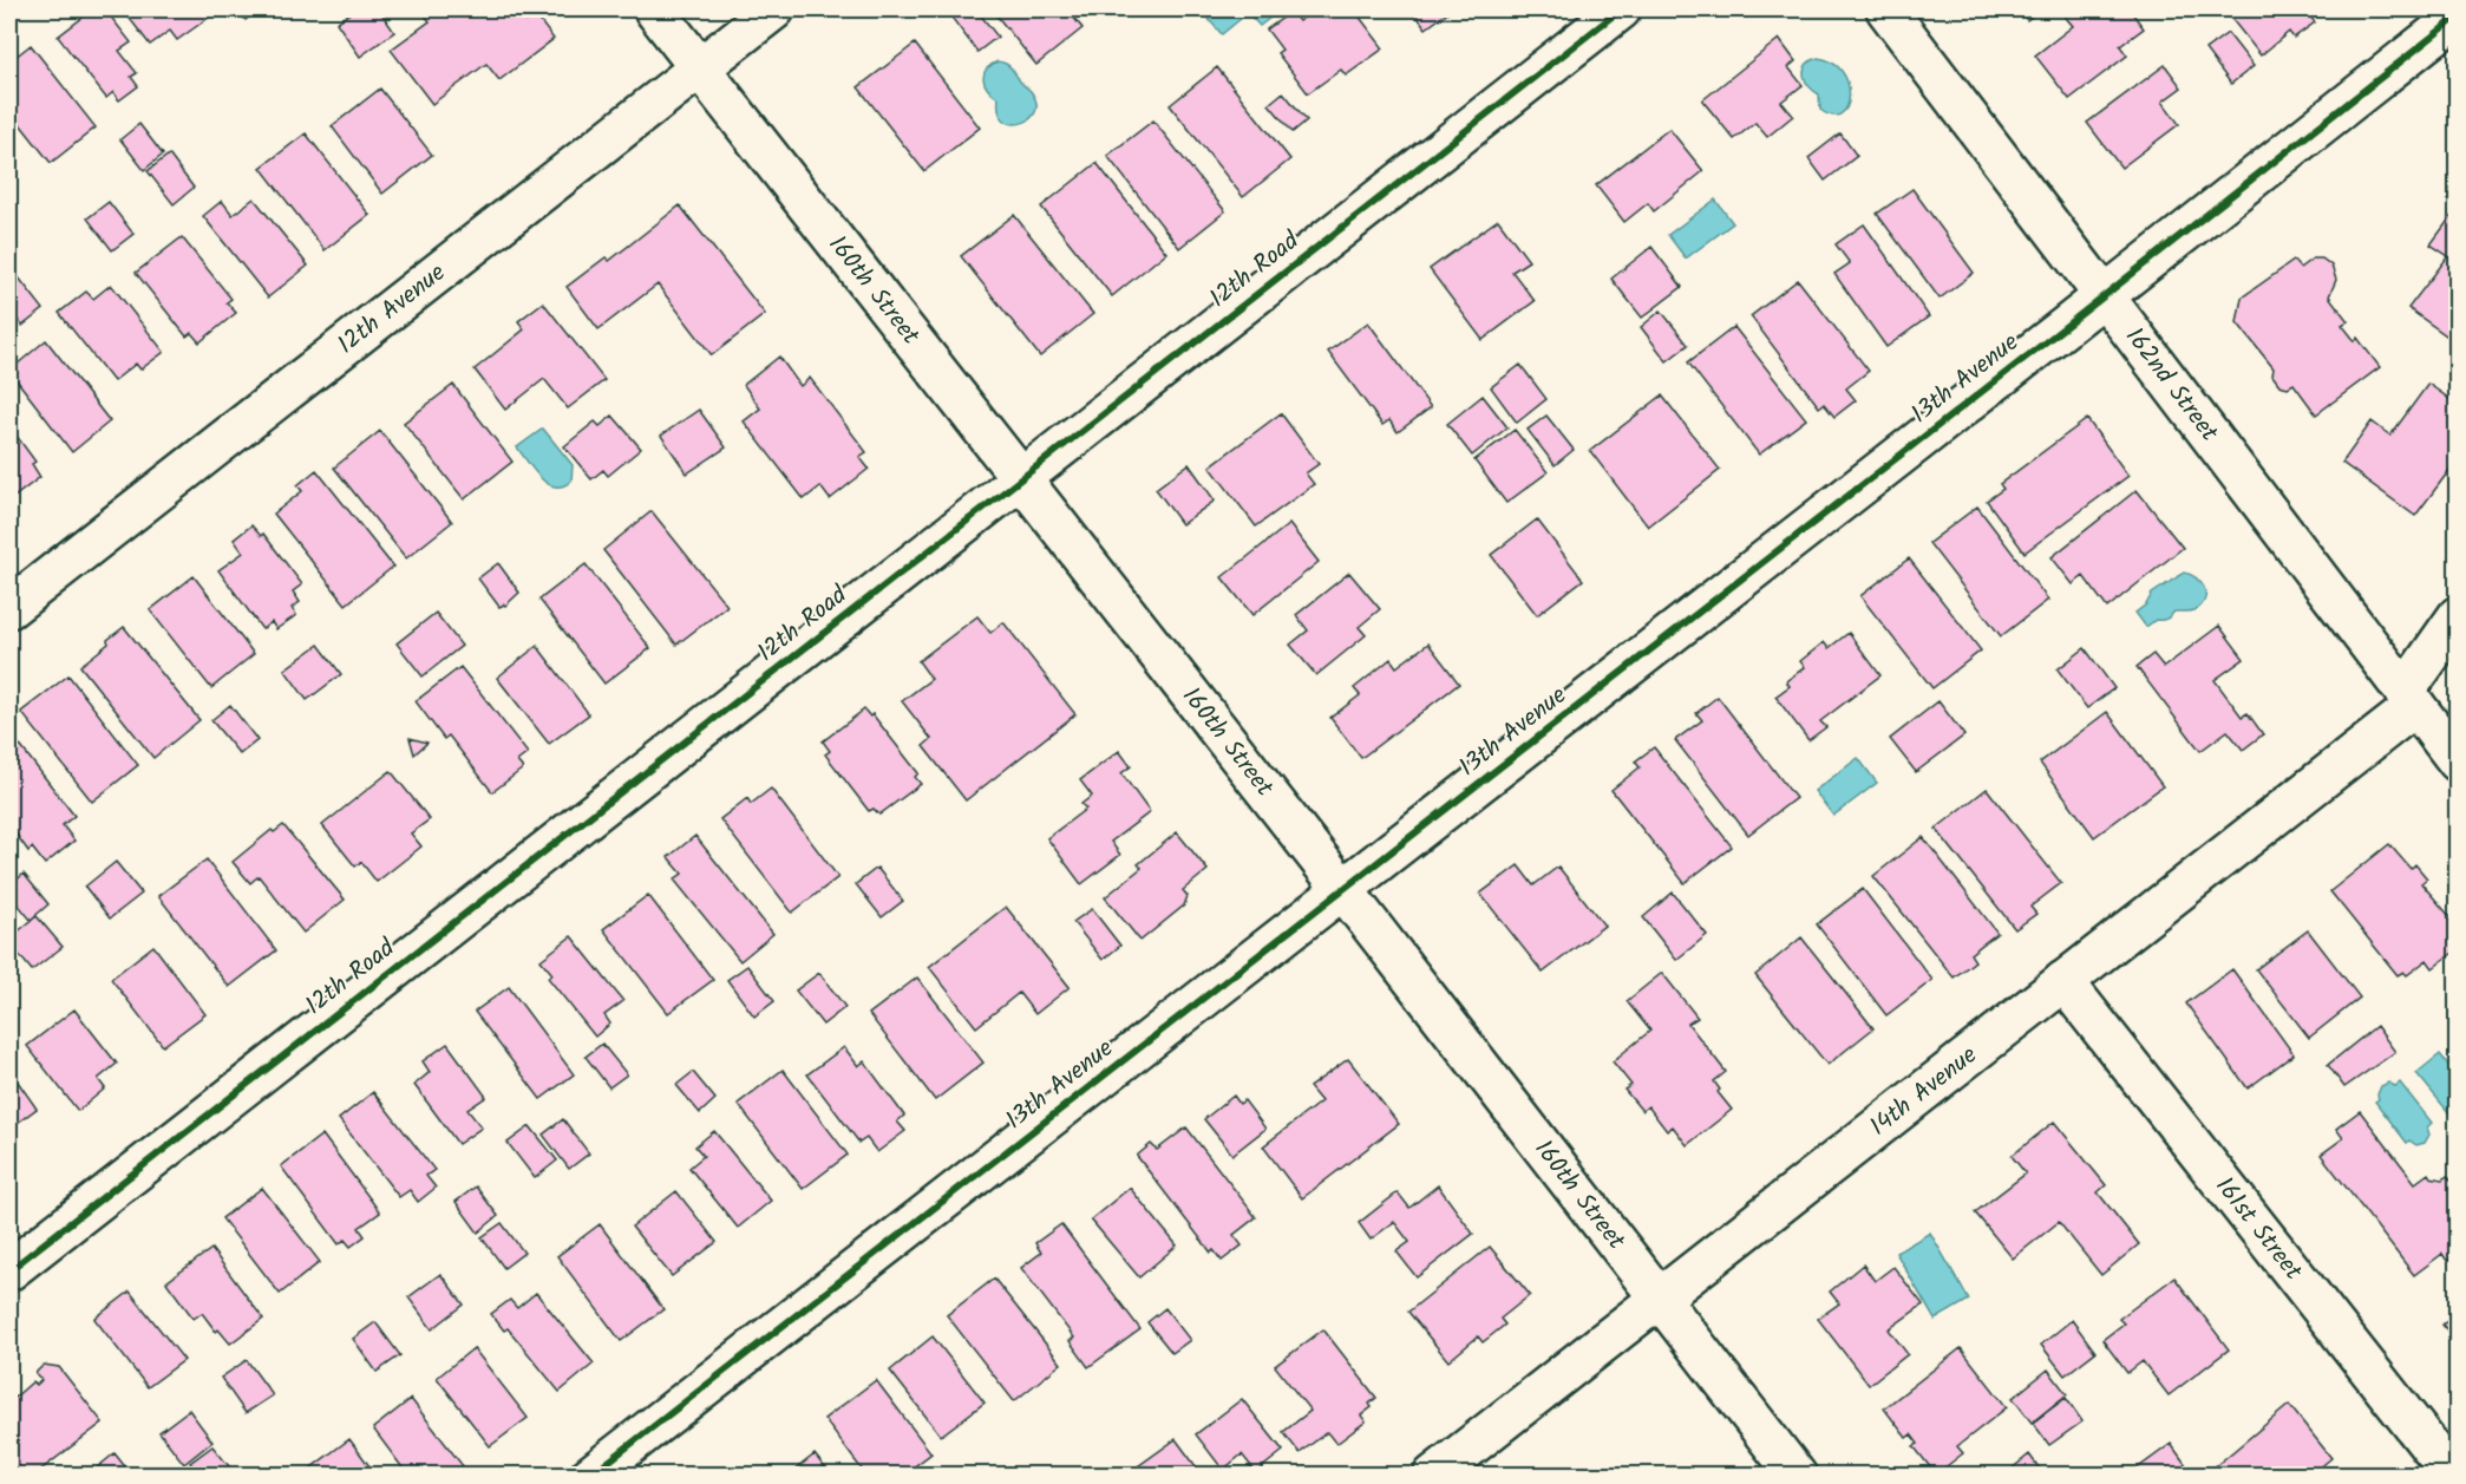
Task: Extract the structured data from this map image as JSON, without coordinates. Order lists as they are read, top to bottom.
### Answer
{
  "streets": {
    "street": [
      "12th Road",
      "160th Street",
      "12th Avenue",
      "13th Avenue",
      "162nd Street",
      "14th Avenue",
      "161st Street"
    ]
  },
  "crossings": [
    ["12th Road", "160th Street"],
    ["160th Street", "12th Avenue"],
    ["160th Street", "13th Avenue"],
    ["160th Street", "14th Avenue"],
    ["13th Avenue", "162nd Street"],
    ["162nd Street", "14th Avenue"],
    ["14th Avenue", "161st Street"]
  ]
}
